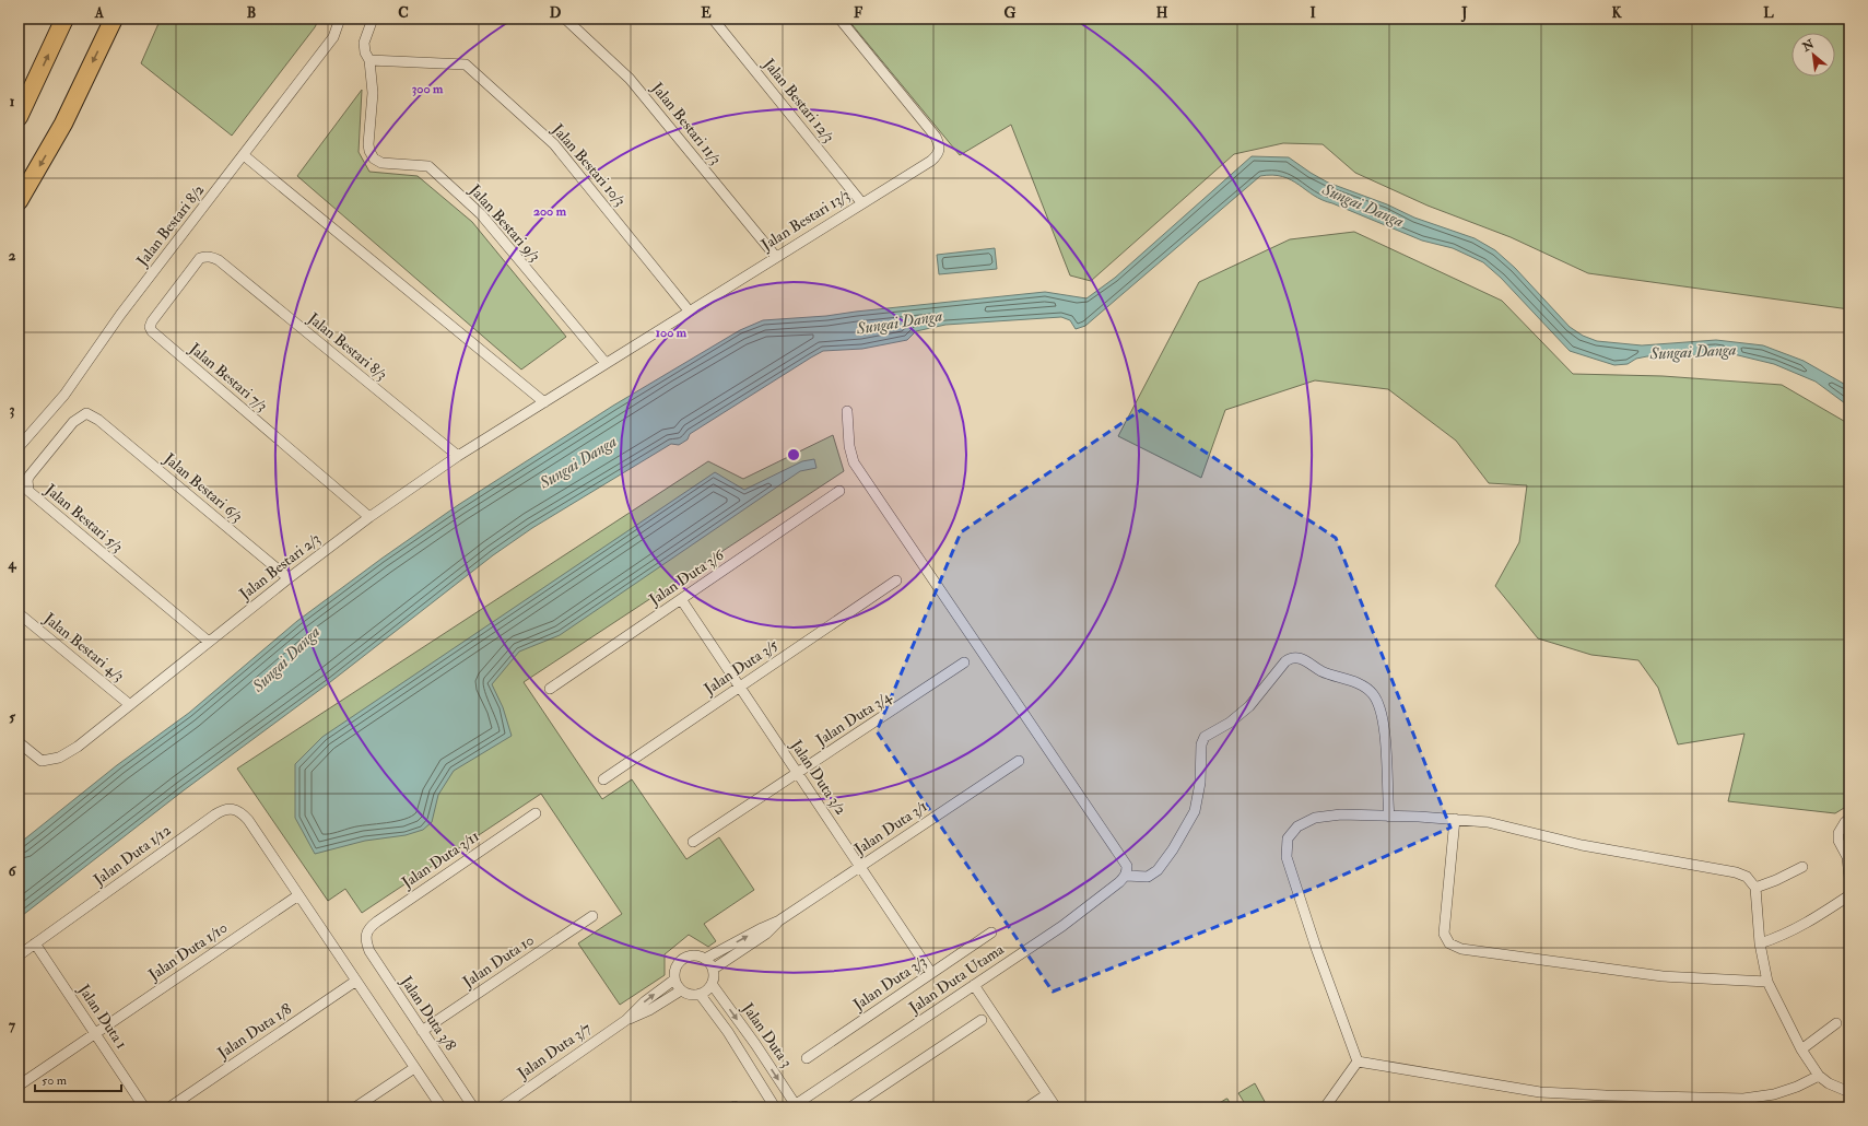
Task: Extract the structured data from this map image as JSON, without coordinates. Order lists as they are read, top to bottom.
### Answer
{
  "streets": {
    "street": [
      "Jalan Bestari 12/3",
      "Jalan Bestari 11/3",
      "Jalan Bestari 10/3",
      "Jalan Bestari 13/3",
      "Jalan Bestari 9/3",
      "Jalan Bestari 8/2",
      "Jalan Bestari 8/3",
      "Jalan Bestari 7/3",
      "Jalan Bestari 6/3",
      "Jalan Bestari 5/3",
      "Jalan Bestari 2/3",
      "Jalan Duta 3/6",
      "Jalan Bestari 4/3",
      "Jalan Duta 3/5",
      "Jalan Duta 3/4",
      "Jalan Duta 3/2",
      "Jalan Duta 3/1",
      "Jalan Duta 1/12",
      "Jalan Duta 3/11",
      "Jalan Duta 1/10",
      "Jalan Duta 10",
      "Jalan Duta Utama",
      "Jalan Duta 3/3",
      "Jalan Duta 3/8",
      "Jalan Duta 1",
      "Jalan Duta 1/8",
      "Jalan Duta 3",
      "Jalan Duta 3/7"
    ]
  },
  "crossings": [
    ["Jalan Bestari 12/3", "Jalan Bestari 13/3"],
    ["Jalan Bestari 11/3", "Jalan Bestari 13/3"],
    ["Jalan Bestari 10/3", "Jalan Bestari 13/3"],
    ["Jalan Bestari 10/3", "Jalan Bestari 9/3"],
    ["Jalan Bestari 13/3", "Jalan Bestari 9/3"],
    ["Jalan Bestari 13/3", "Jalan Bestari 2/3"],
    ["Jalan Bestari 8/3", "Jalan Bestari 7/3"],
    ["Jalan Bestari 8/3", "Jalan Bestari 2/3"],
    ["Jalan Bestari 7/3", "Jalan Bestari 2/3"],
    ["Jalan Bestari 6/3", "Jalan Bestari 5/3"],
    ["Jalan Bestari 6/3", "Jalan Bestari 2/3"],
    ["Jalan Bestari 5/3", "Jalan Bestari 2/3"],
    ["Jalan Bestari 2/3", "Jalan Bestari 4/3"],
    ["Jalan Duta 3/6", "Jalan Duta 3/2"],
    ["Jalan Duta 3/5", "Jalan Duta 3/2"],
    ["Jalan Duta 3/4", "Jalan Duta 3/2"],
    ["Jalan Duta 3/2", "Jalan Duta 3/1"],
    ["Jalan Duta 3/2", "Jalan Duta 3/3"],
    ["Jalan Duta 3/1", "Jalan Duta 3"],
    ["Jalan Duta 3/1", "Jalan Duta 3/7"],
    ["Jalan Duta 1/12", "Jalan Duta 1/10"],
    ["Jalan Duta 1/12", "Jalan Duta 1"],
    ["Jalan Duta 3/11", "Jalan Duta 3/8"],
    ["Jalan Duta 1/10", "Jalan Duta 1"],
    ["Jalan Duta 10", "Jalan Duta 3/8"],
    ["Jalan Duta Utama", "Jalan Duta 3"],
    ["Jalan Duta 3", "Jalan Duta 3/7"]
  ],
  "water": ["Sungai Danga"],
  "scale_bar": "50 m",
  "north": "top left",
  "grid": {
    "columns": [
      "A",
      "B",
      "C",
      "D",
      "E",
      "F",
      "G",
      "H",
      "I",
      "J",
      "K",
      "L"
    ],
    "rows": [
      "1",
      "2",
      "3",
      "4",
      "5",
      "6",
      "7"
    ]
  },
  "rings": ["300 m", "200 m", "100 m"]
}
